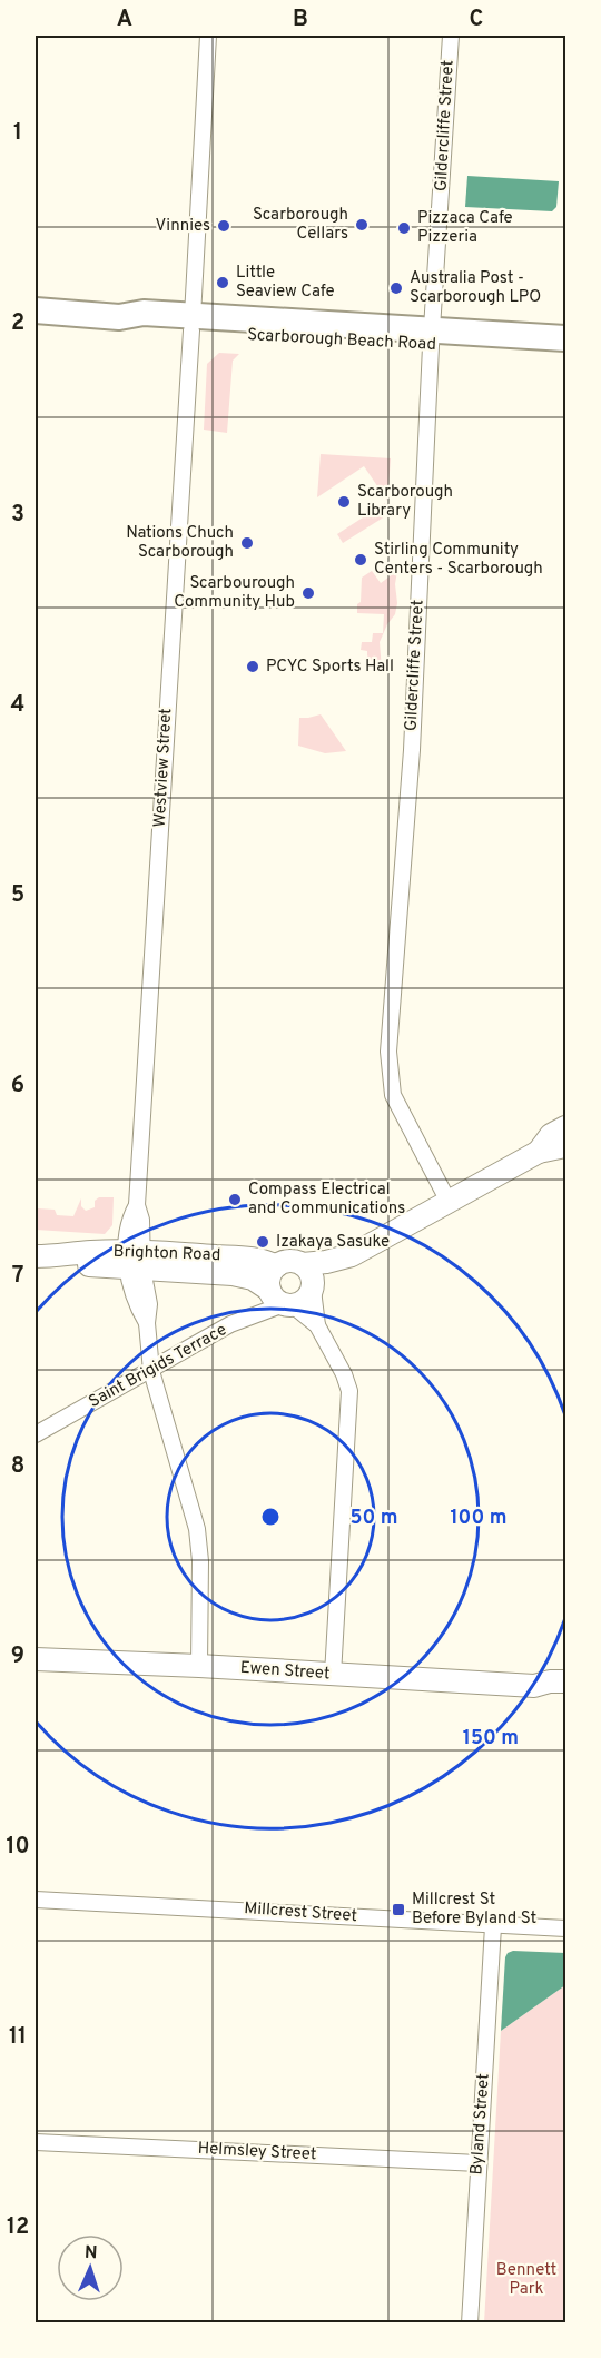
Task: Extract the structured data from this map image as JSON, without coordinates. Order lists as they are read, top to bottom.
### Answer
{
  "streets": {
    "main road": ["Scarborough Beach Road"],
    "street": [
      "Gildercliffe Street",
      "Westview Street",
      "Brighton Road",
      "Saint Brigids Terrace",
      "Ewen Street",
      "Millcrest Street",
      "Byland Street",
      "Helmsley Street"
    ]
  },
  "crossings": [
    ["Gildercliffe Street", "Scarborough Beach Road"],
    ["Scarborough Beach Road", "Westview Street"],
    ["Westview Street", "Brighton Road"],
    ["Westview Street", "Saint Brigids Terrace"],
    ["Westview Street", "Ewen Street"],
    ["Brighton Road", "Saint Brigids Terrace"],
    ["Millcrest Street", "Byland Street"],
    ["Byland Street", "Helmsley Street"]
  ],
  "parks": ["Bennett Park"],
  "places": {
    "other": [
      "Scarborough Cellars",
      "Vinnies",
      "Pizzaca Cafe Pizzeria",
      "Little Seaview Cafe",
      "Australia Post - Scarborough LPO",
      "Scarborough Library",
      "Nations Chuch Scarborough",
      "Stirling Community Centers - Scarborough",
      "Scarbourough Community Hub",
      "PCYC Sports Hall",
      "Compass Electrical and Communications",
      "Izakaya Sasuke"
    ],
    "transit": ["Millcrest St Before Byland St"]
  },
  "north": "top",
  "grid": {
    "columns": ["A", "B", "C"],
    "rows": [
      "1",
      "2",
      "3",
      "4",
      "5",
      "6",
      "7",
      "8",
      "9",
      "10",
      "11",
      "12"
    ]
  },
  "rings": ["50 m", "100 m", "150 m"]
}
